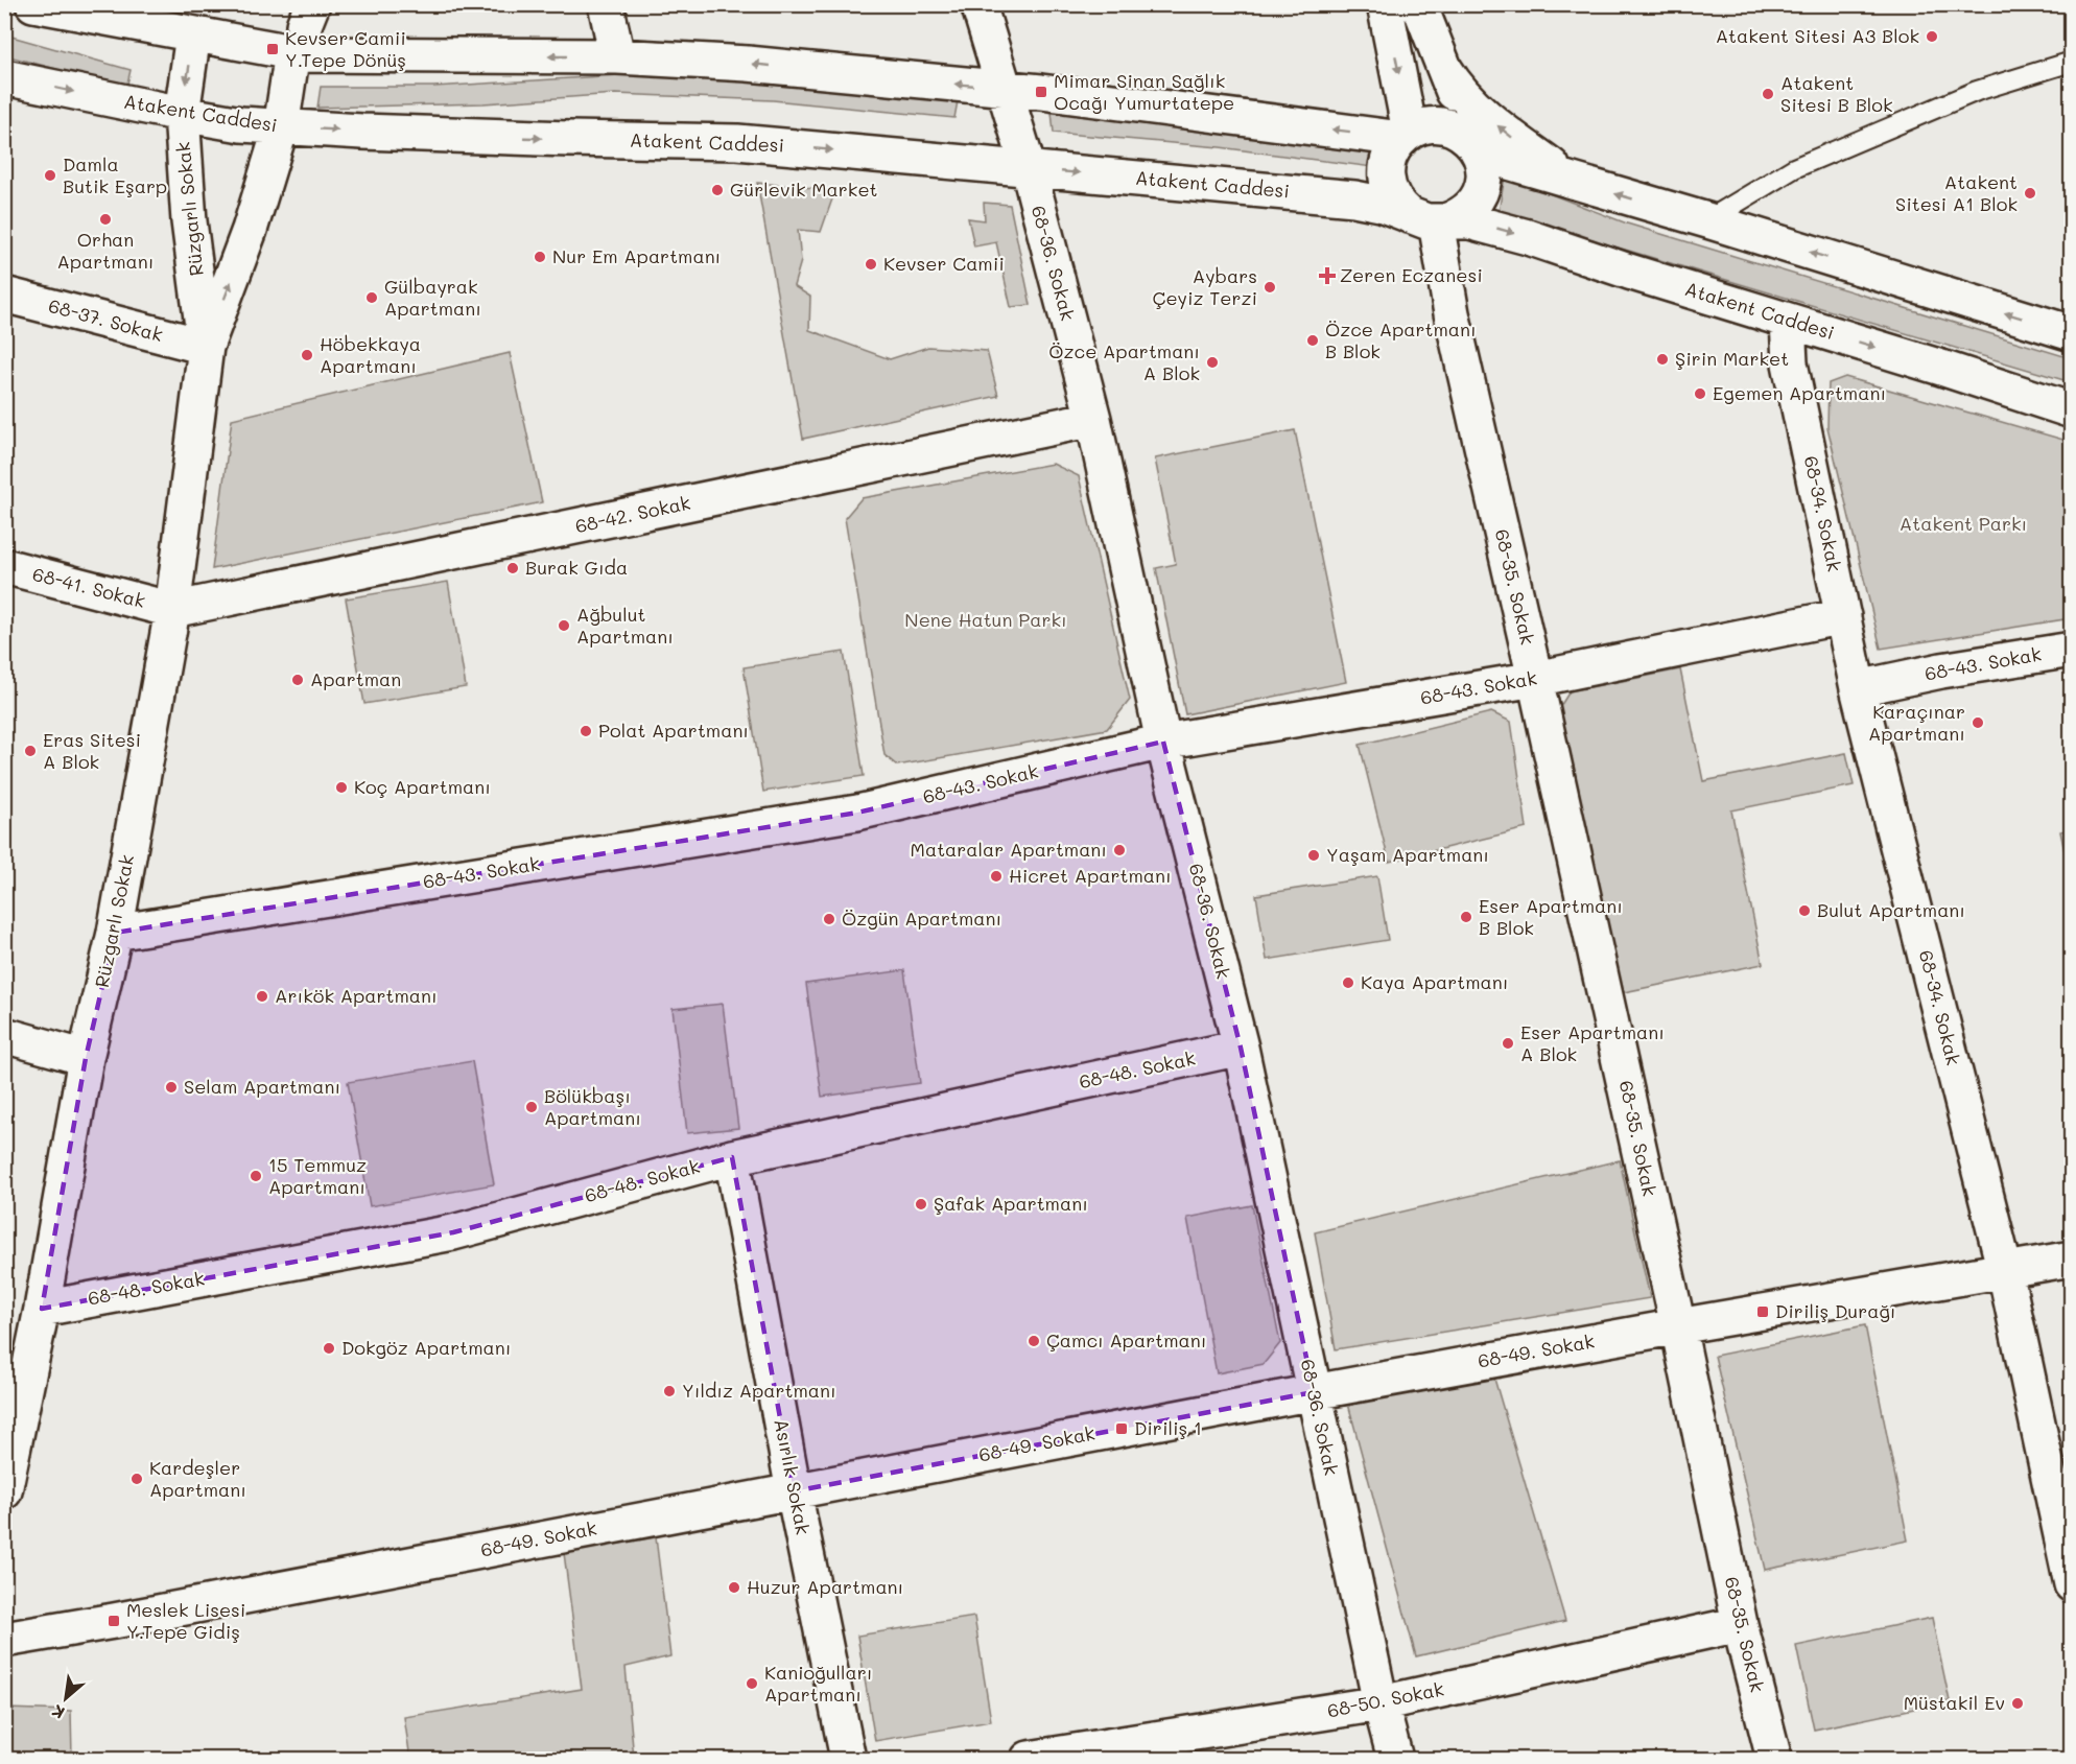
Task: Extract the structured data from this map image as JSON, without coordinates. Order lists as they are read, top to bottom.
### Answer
{
  "streets": {
    "street": [
      "Atakent Caddesi",
      "Rüzgarlı Sokak",
      "68-36. Sokak",
      "68-37. Sokak",
      "68-34. Sokak",
      "68-42. Sokak",
      "68-35. Sokak",
      "68-41. Sokak",
      "68-43. Sokak",
      "68-48. Sokak",
      "68-49. Sokak",
      "Asırlık Sokak",
      "68-50. Sokak"
    ]
  },
  "crossings": [
    ["Atakent Caddesi", "Rüzgarlı Sokak"],
    ["Atakent Caddesi", "68-36. Sokak"],
    ["Atakent Caddesi", "68-34. Sokak"],
    ["Atakent Caddesi", "68-35. Sokak"],
    ["Rüzgarlı Sokak", "68-37. Sokak"],
    ["Rüzgarlı Sokak", "68-42. Sokak"],
    ["Rüzgarlı Sokak", "68-41. Sokak"],
    ["Rüzgarlı Sokak", "68-43. Sokak"],
    ["Rüzgarlı Sokak", "68-48. Sokak"],
    ["68-36. Sokak", "68-42. Sokak"],
    ["68-36. Sokak", "68-43. Sokak"],
    ["68-36. Sokak", "68-48. Sokak"],
    ["68-36. Sokak", "68-49. Sokak"],
    ["68-36. Sokak", "68-50. Sokak"],
    ["68-34. Sokak", "68-43. Sokak"],
    ["68-34. Sokak", "68-49. Sokak"],
    ["68-42. Sokak", "68-41. Sokak"],
    ["68-35. Sokak", "68-43. Sokak"],
    ["68-35. Sokak", "68-49. Sokak"],
    ["68-35. Sokak", "68-50. Sokak"],
    ["68-48. Sokak", "Asırlık Sokak"],
    ["68-49. Sokak", "Asırlık Sokak"]
  ],
  "parks": ["Atakent Parkı", "Nene Hatun Parkı"],
  "places": {
    "other": [
      "Atakent Sitesi A3 Blok",
      "Atakent Sitesi B Blok",
      "Damla Butik Eşarp",
      "Gürlevik Market",
      "Atakent Sitesi A1 Blok",
      "Orhan Apartmanı",
      "Nur Em Apartmanı",
      "Kevser Camii",
      "Aybars Çeyiz Terzi",
      "Gülbayrak Apartmanı",
      "Özce Apartmanı B Blok",
      "Höbekkaya Apartmanı",
      "Şirin Market",
      "Özce Apartmanı A Blok",
      "Egemen Apartmanı",
      "Burak Gıda",
      "Ağbulut Apartmanı",
      "Apartman",
      "Karaçınar Apartmanı",
      "Polat Apartmanı",
      "Eras Sitesi A Blok",
      "Koç Apartmanı",
      "Mataralar Apartmanı",
      "Yaşam Apartmanı",
      "Hicret Apartmanı",
      "Bulut Apartmanı",
      "Eser Apartmanı B Blok",
      "Özgün Apartmanı",
      "Kaya Apartmanı",
      "Arıkök Apartmanı",
      "Eser Apartmanı A Blok",
      "Selam Apartmanı",
      "Bölükbaşı Apartmanı",
      "15 Temmuz Apartmanı",
      "Şafak Apartmanı",
      "Çamcı Apartmanı",
      "Dokgöz Apartmanı",
      "Yıldız Apartmanı",
      "Kardeşler Apartmanı",
      "Huzur Apartmanı",
      "Kanioğulları Apartmanı",
      "Müstakil Ev"
    ],
    "transit": [
      "Kevser Camii Y.Tepe Dönüş",
      "Mimar Sinan Sağlık Ocağı Yumurtatepe",
      "Diriliş Durağı",
      "Diriliş 1",
      "Meslek Lisesi Y.Tepe Gidiş"
    ],
    "health": ["Zeren Eczanesi"]
  },
  "north": "bottom left"
}
